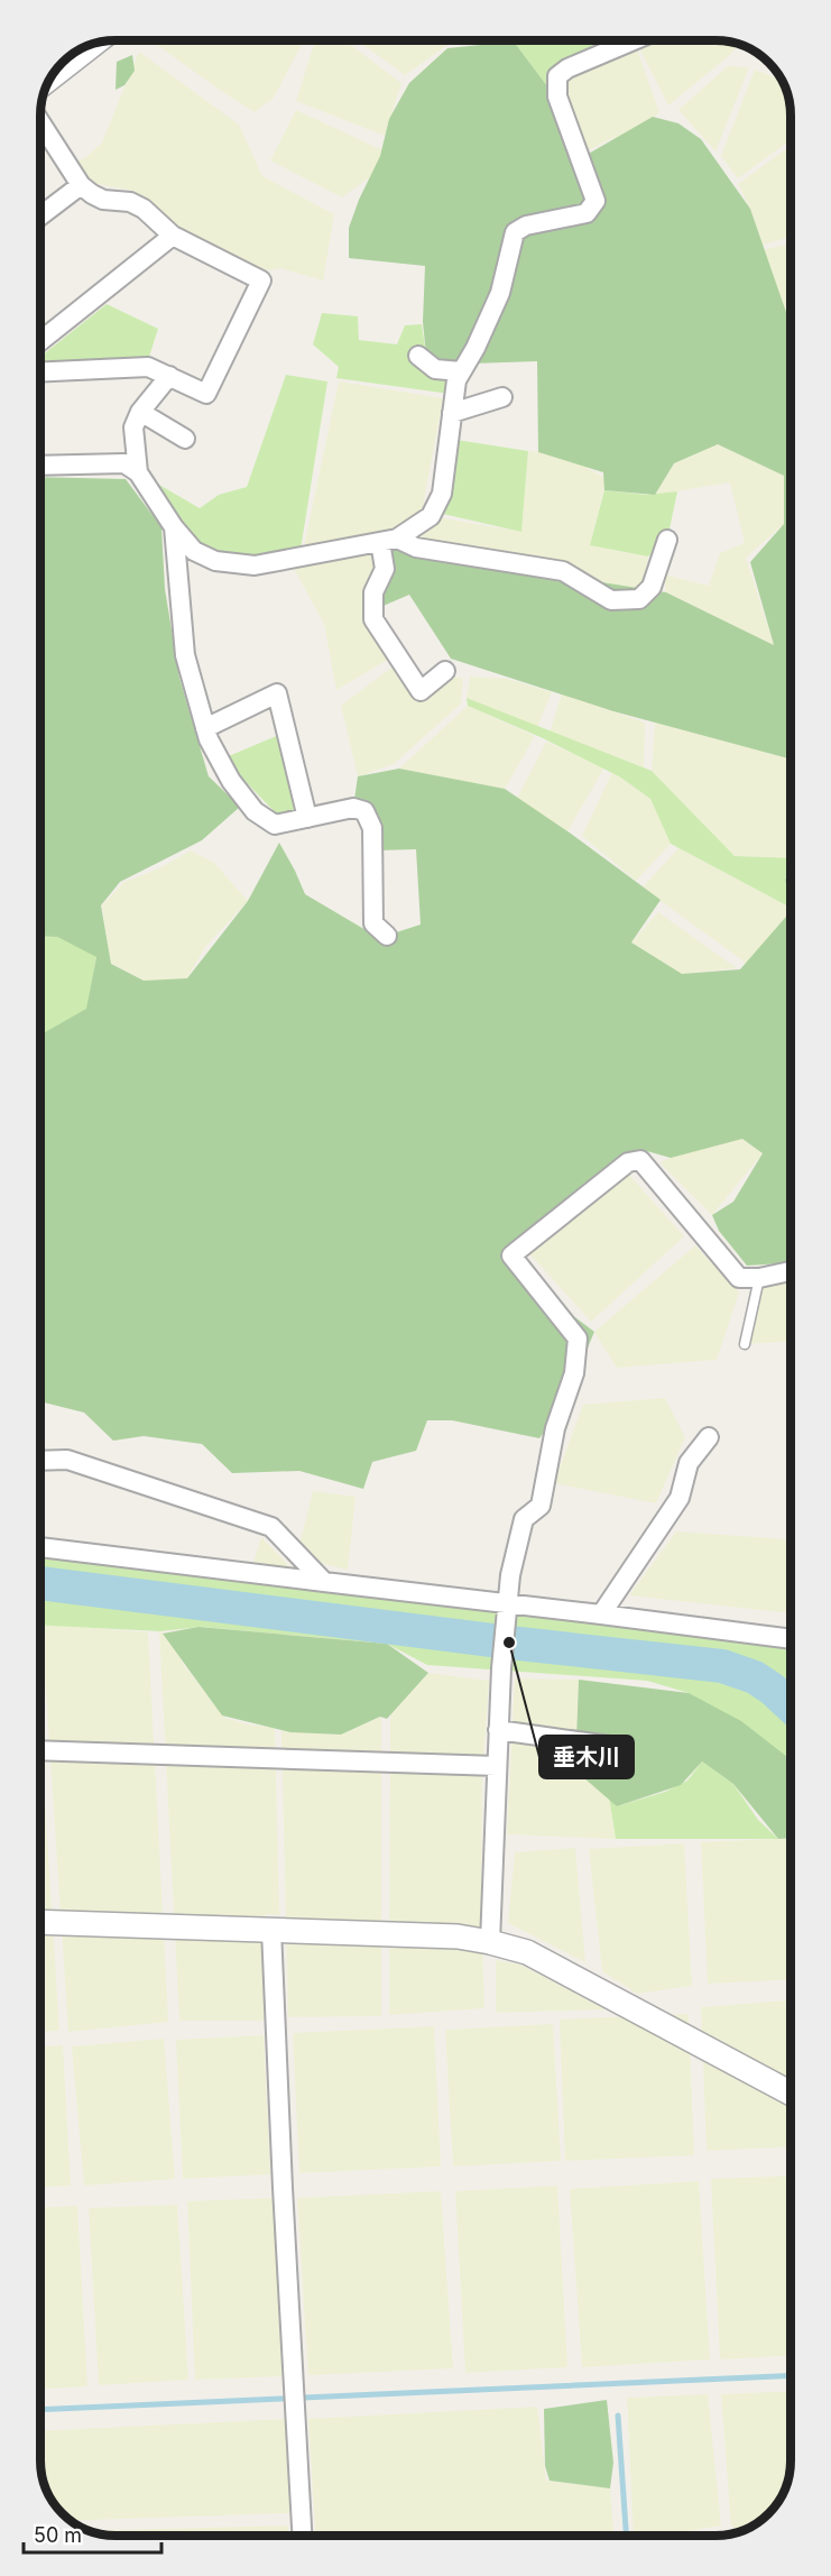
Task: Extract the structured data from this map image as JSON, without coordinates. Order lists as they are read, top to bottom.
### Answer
{
  "places": ["垂木川"],
  "scale_bar": "50 m"
}
